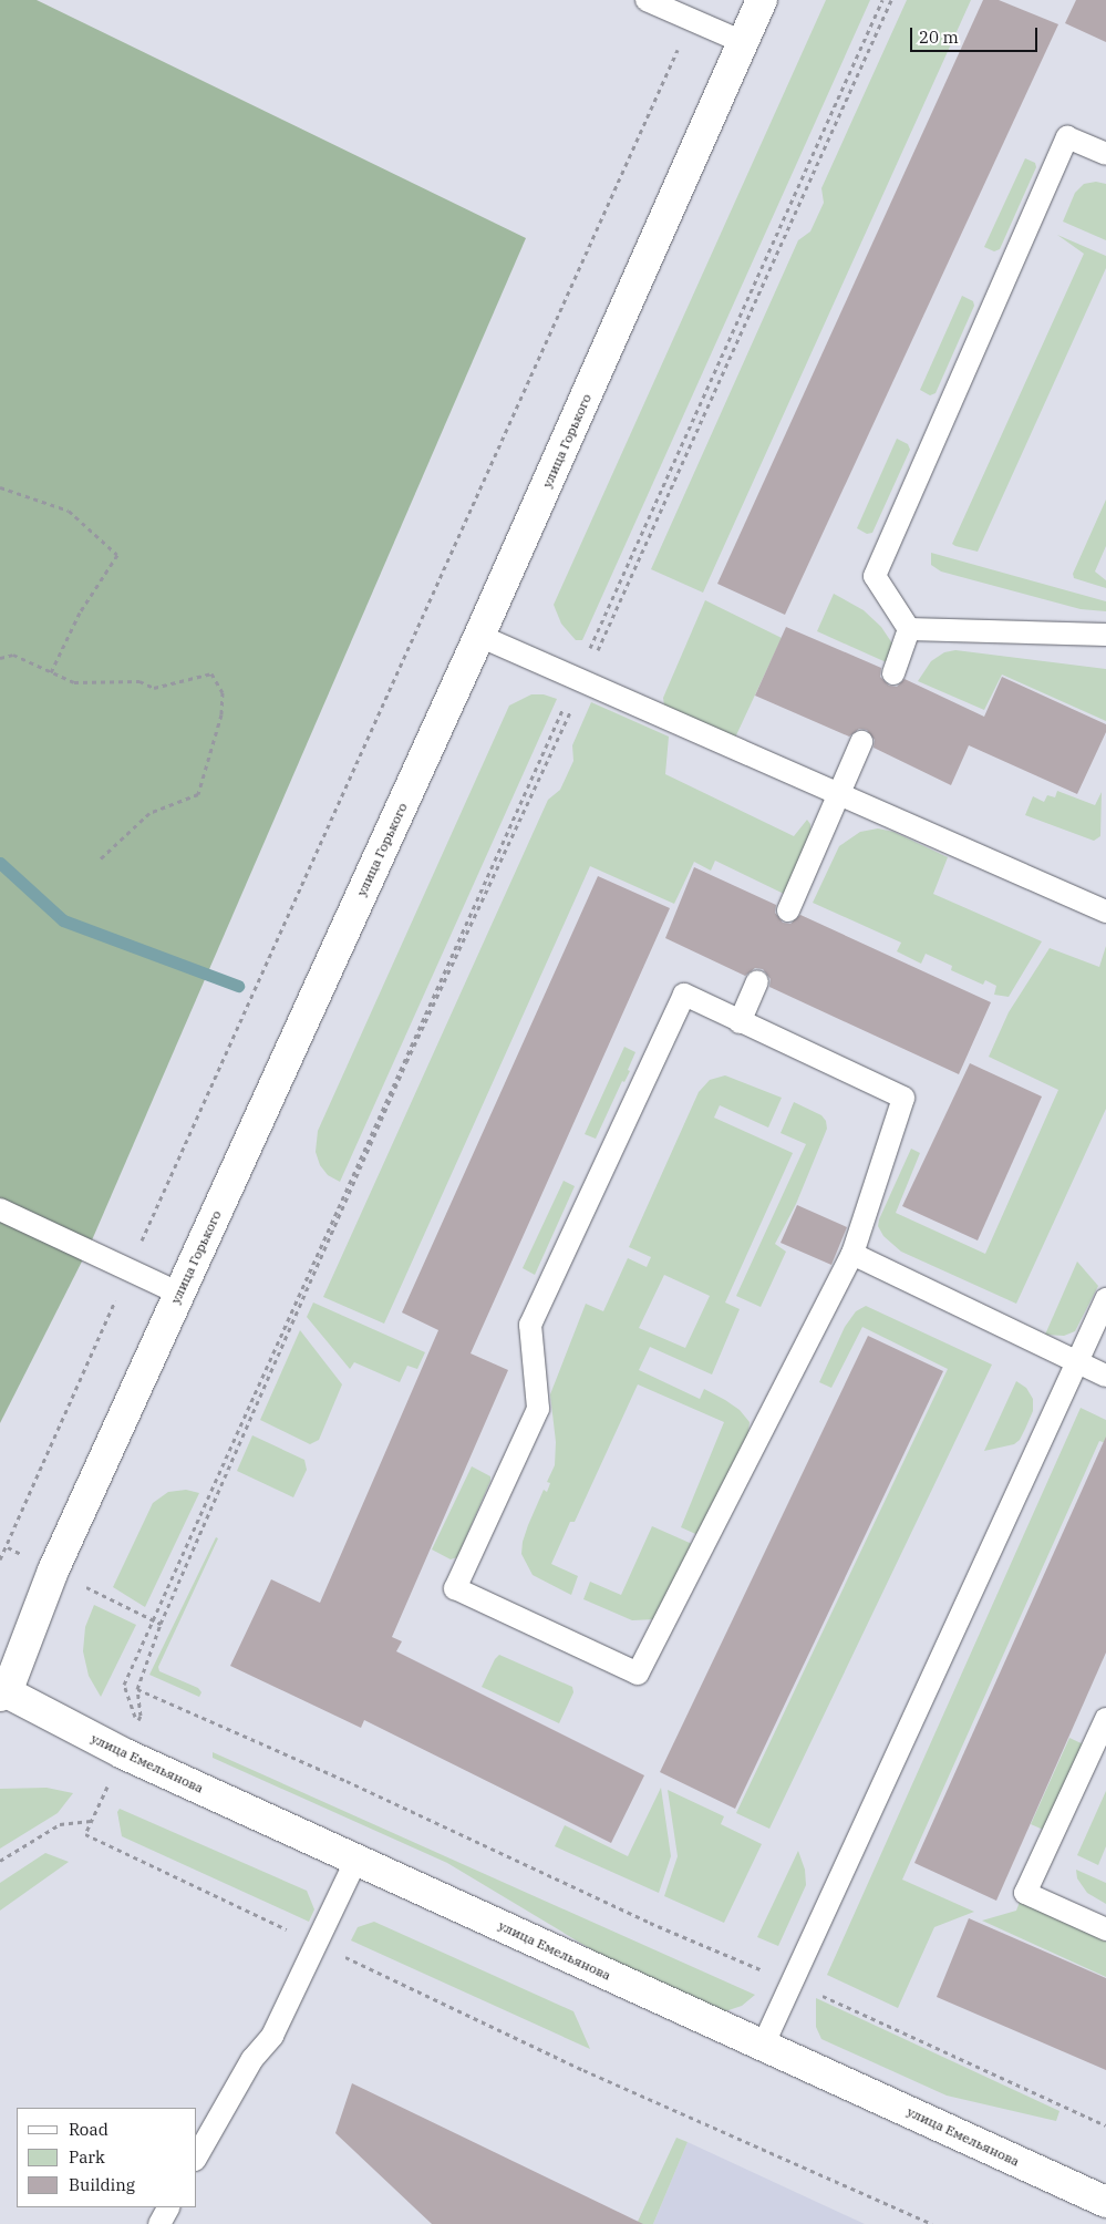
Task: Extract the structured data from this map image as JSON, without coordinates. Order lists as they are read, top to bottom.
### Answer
{
  "streets": {
    "main road": ["улица Горького", "улица Емельянова"]
  },
  "crossings": [
    ["улица Горького", "улица Емельянова"]
  ],
  "legend": ["Road", "Park", "Building"],
  "scale_bar": "20 m"
}
